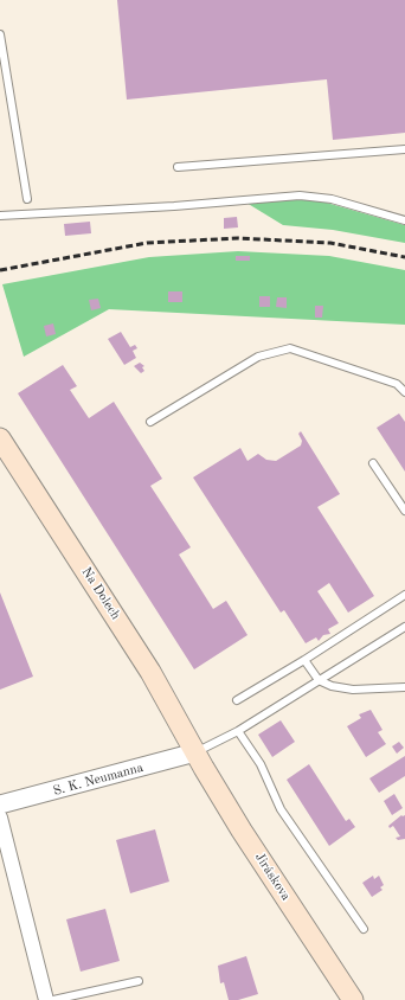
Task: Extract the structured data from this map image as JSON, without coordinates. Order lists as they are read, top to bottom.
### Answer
{
  "streets": {
    "main road": ["Na Dolech", "Jiráskova"],
    "street": ["S. K. Neumanna"]
  },
  "crossings": [
    ["Na Dolech", "S. K. Neumanna"],
    ["Na Dolech", "Jiráskova"],
    ["S. K. Neumanna", "Jiráskova"]
  ]
}
